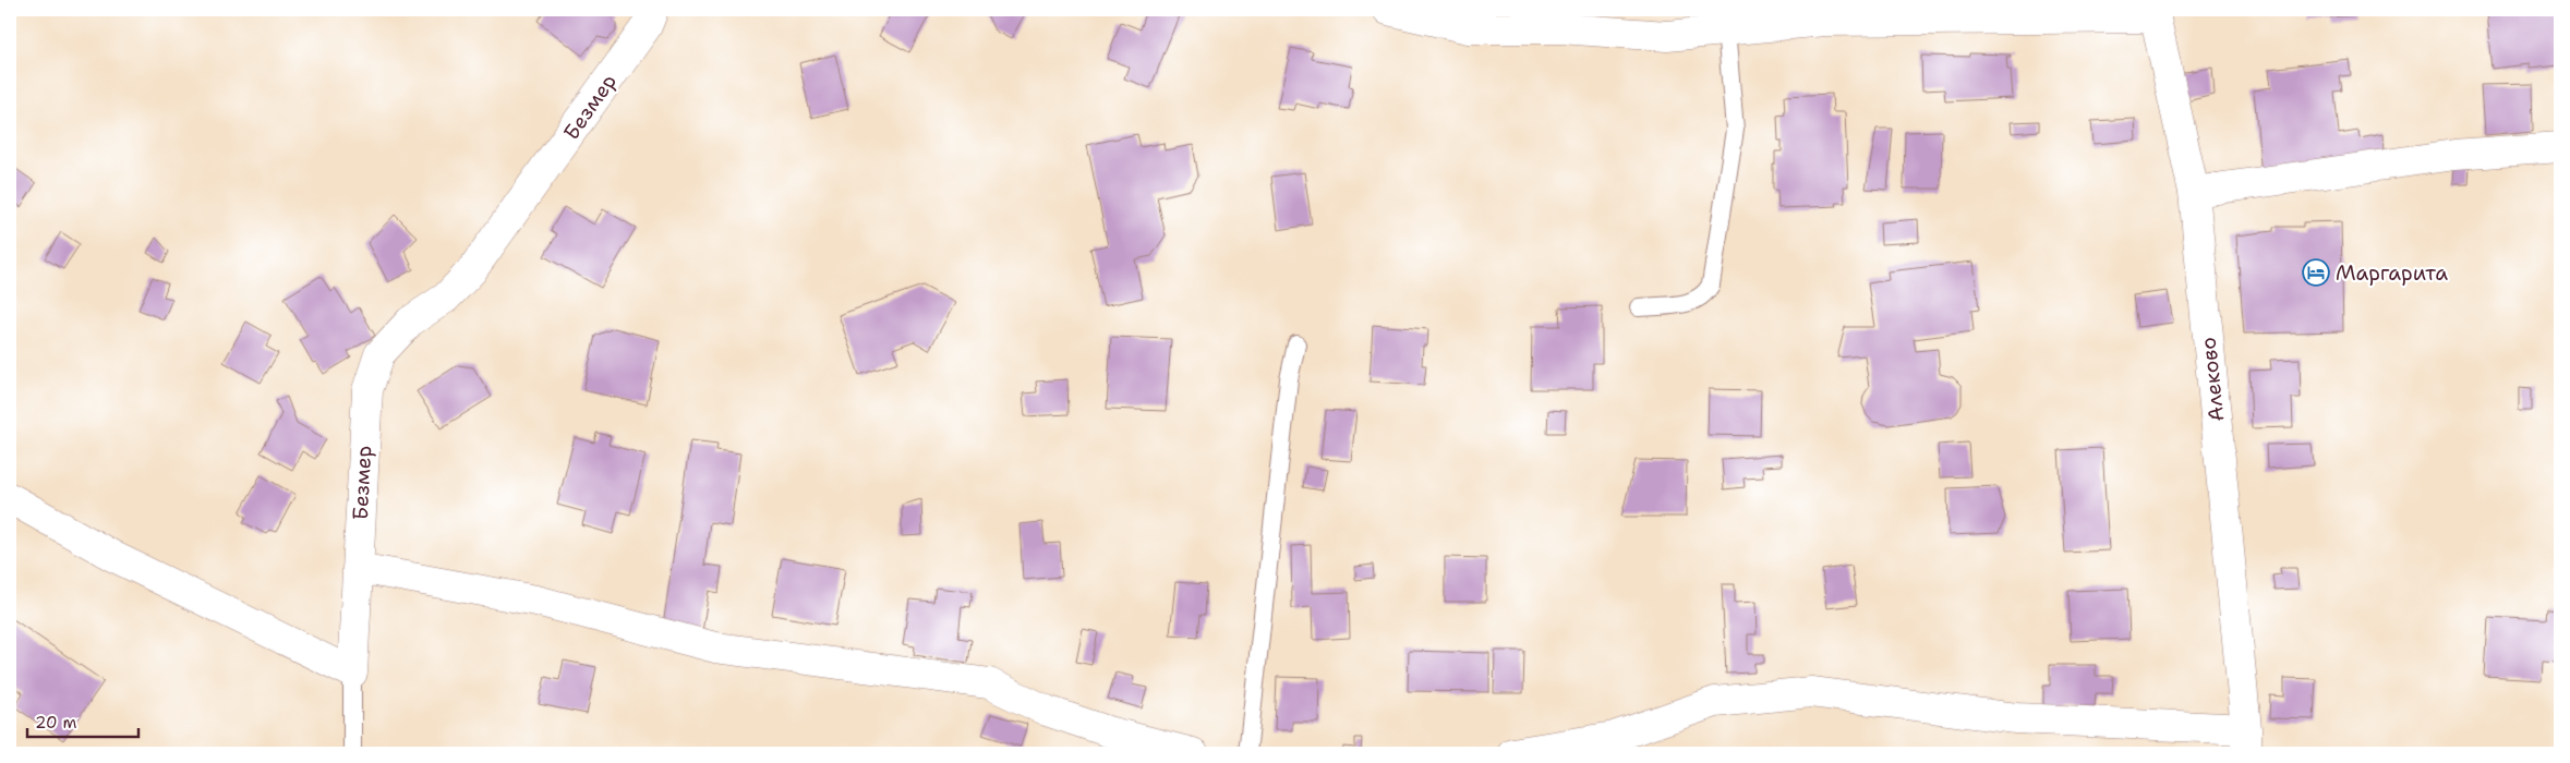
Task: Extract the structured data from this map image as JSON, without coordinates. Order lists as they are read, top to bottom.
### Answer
{
  "streets": {
    "street": ["Безмер", "Алеково"]
  },
  "places": {
    "hotel": ["Маргарита"]
  },
  "scale_bar": "20 m"
}
